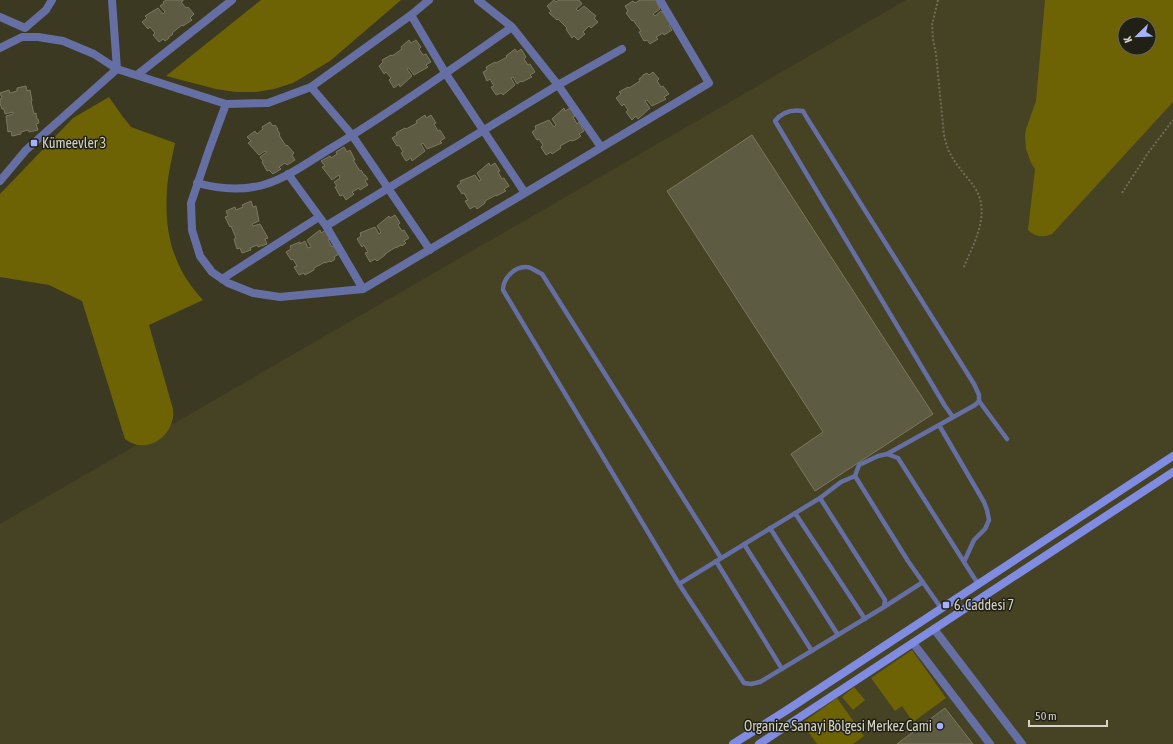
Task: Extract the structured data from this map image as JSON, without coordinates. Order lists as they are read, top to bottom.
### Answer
{
  "places": {
    "transit": ["Kümeevler 3", "6. Caddesi 7"],
    "other": ["Organize Sanayi Bölgesi Merkez Cami"]
  },
  "scale_bar": "50 m",
  "north": "bottom left"
}
